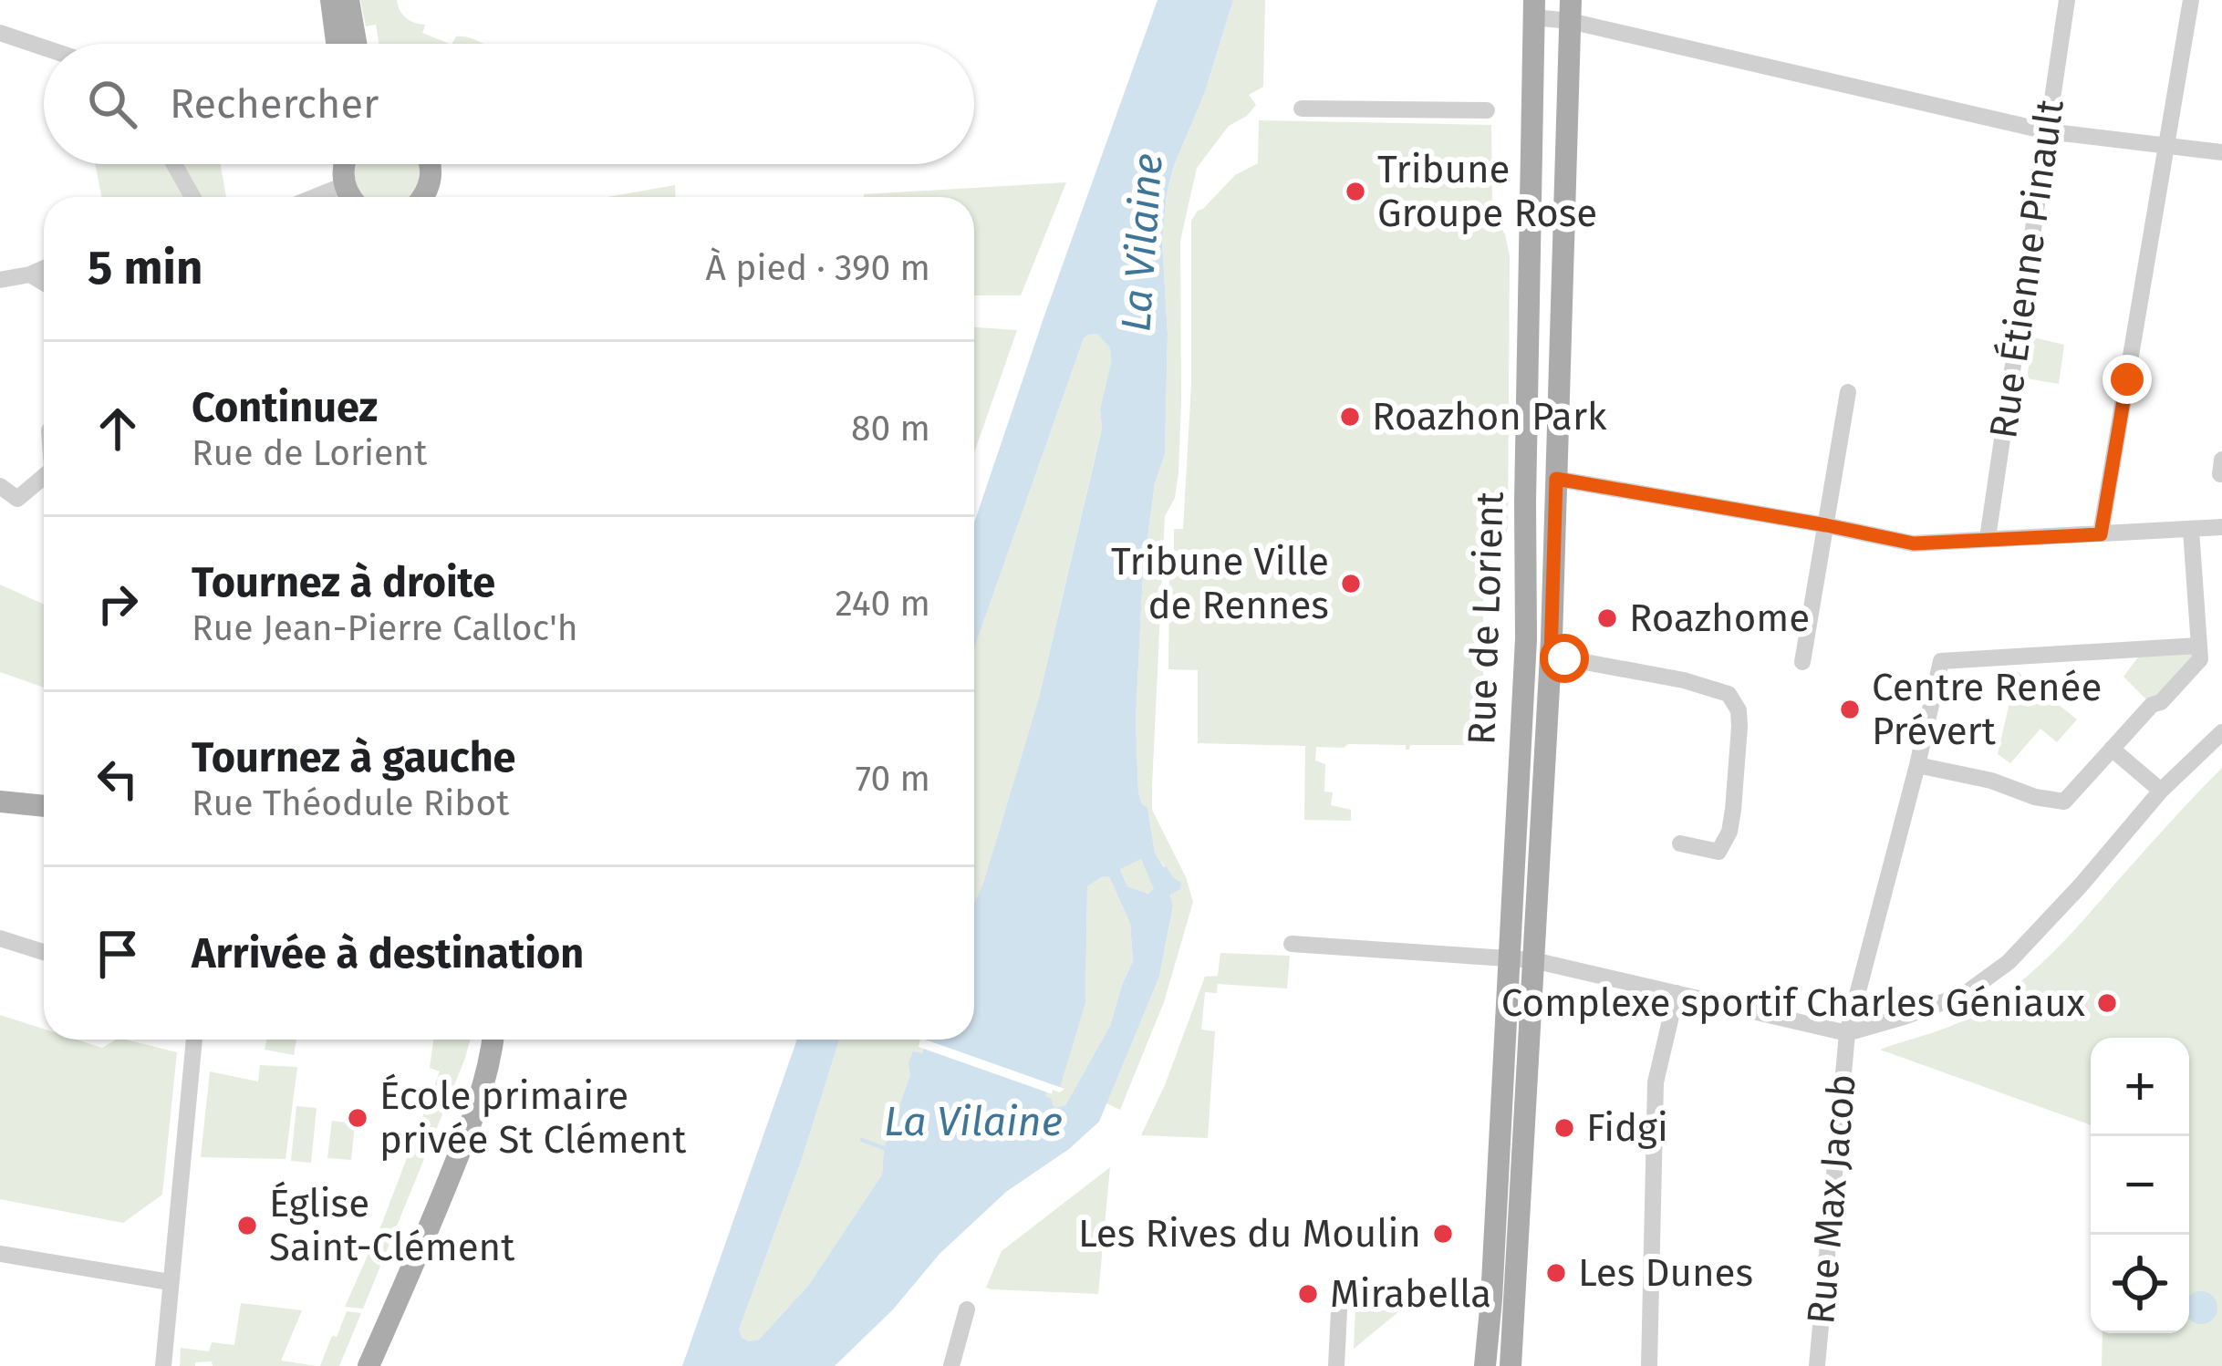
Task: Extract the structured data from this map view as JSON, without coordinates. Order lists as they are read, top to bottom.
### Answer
{
  "streets": {
    "main road": ["Rue de Lorient"],
    "street": ["Rue Étienne Pinault", "Rue Max Jacob"]
  },
  "water": ["La Vilaine"],
  "places": [
    "Tribune Groupe Rose",
    "Roazhon Park",
    "Tribune Ville de Rennes",
    "Roazhome",
    "Centre Renée Prévert",
    "Complexe sportif Charles Géniaux",
    "École primaire privée St Clément",
    "Fidgi",
    "Église Saint-Clément",
    "Les Rives du Moulin",
    "Les Dunes",
    "Mirabella"
  ],
  "page": {
    "search": "Rechercher",
    "heading": ["5 min", "À pied · 390 m"],
    "list": [
      ["Continuez", "Rue de Lorient", "80 m"],
      ["Tournez à droite", "Rue Jean-Pierre Calloc'h", "240 m"],
      ["Tournez à gauche", "Rue Théodule Ribot", "70 m"],
      "Arrivée à destination"
    ],
    "map_buttons": ["+", "−"]
  }
}
